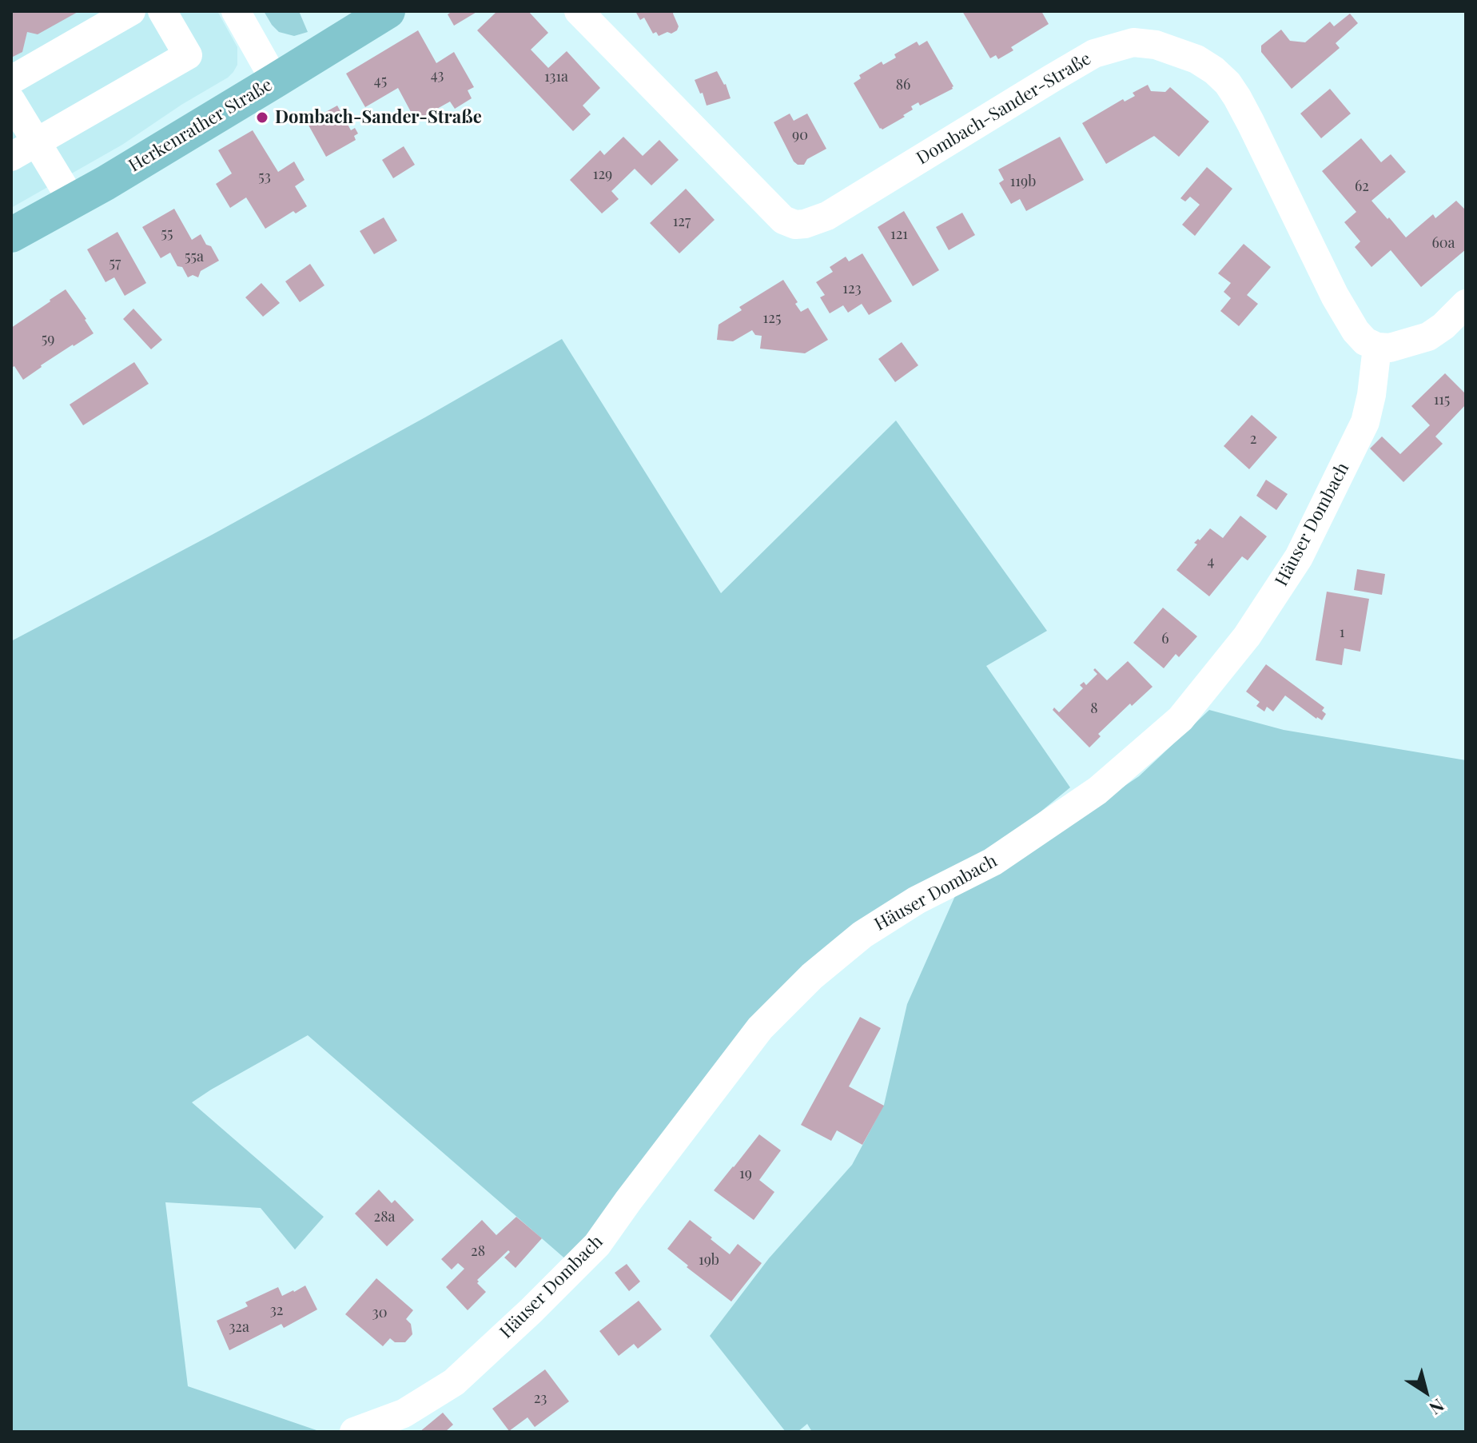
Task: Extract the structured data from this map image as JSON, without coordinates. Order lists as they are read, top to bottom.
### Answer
{
  "streets": {
    "main road": ["Herkenrather Straße"],
    "street": ["Dombach-Sander-Straße", "Häuser Dombach"]
  },
  "crossings": [
    ["Dombach-Sander-Straße", "Häuser Dombach"]
  ],
  "places": ["Dombach-Sander-Straße"],
  "house_numbers": [
    "43",
    "131a",
    "45",
    "86",
    "90",
    "129",
    "53",
    "119b",
    "62",
    "127",
    "55",
    "121",
    "60a",
    "55a",
    "57",
    "123",
    "125",
    "59",
    "115",
    "2",
    "4",
    "1",
    "6",
    "8",
    "19",
    "28a",
    "28",
    "19b",
    "32",
    "30",
    "32a",
    "23"
  ],
  "north": "bottom right"
}
